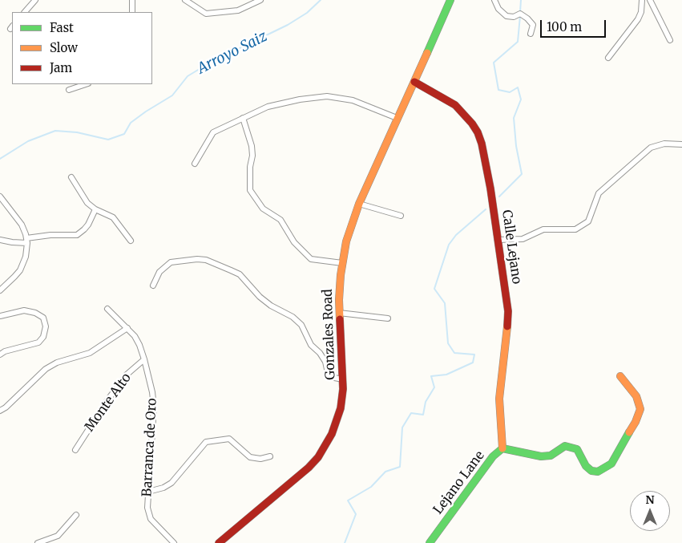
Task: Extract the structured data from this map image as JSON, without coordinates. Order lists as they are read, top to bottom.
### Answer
{
  "streets": {
    "street": [
      "Calle Lejano",
      "Gonzales Road",
      "Monte Alto",
      "Barranca de Oro",
      "Lejano Lane"
    ]
  },
  "crossings": [
    ["Calle Lejano", "Gonzales Road"],
    ["Calle Lejano", "Lejano Lane"],
    ["Monte Alto", "Barranca de Oro"]
  ],
  "water": ["Arroyo Saiz"],
  "legend": ["Fast", "Slow", "Jam"],
  "scale_bar": "100 m",
  "north": "top"
}
